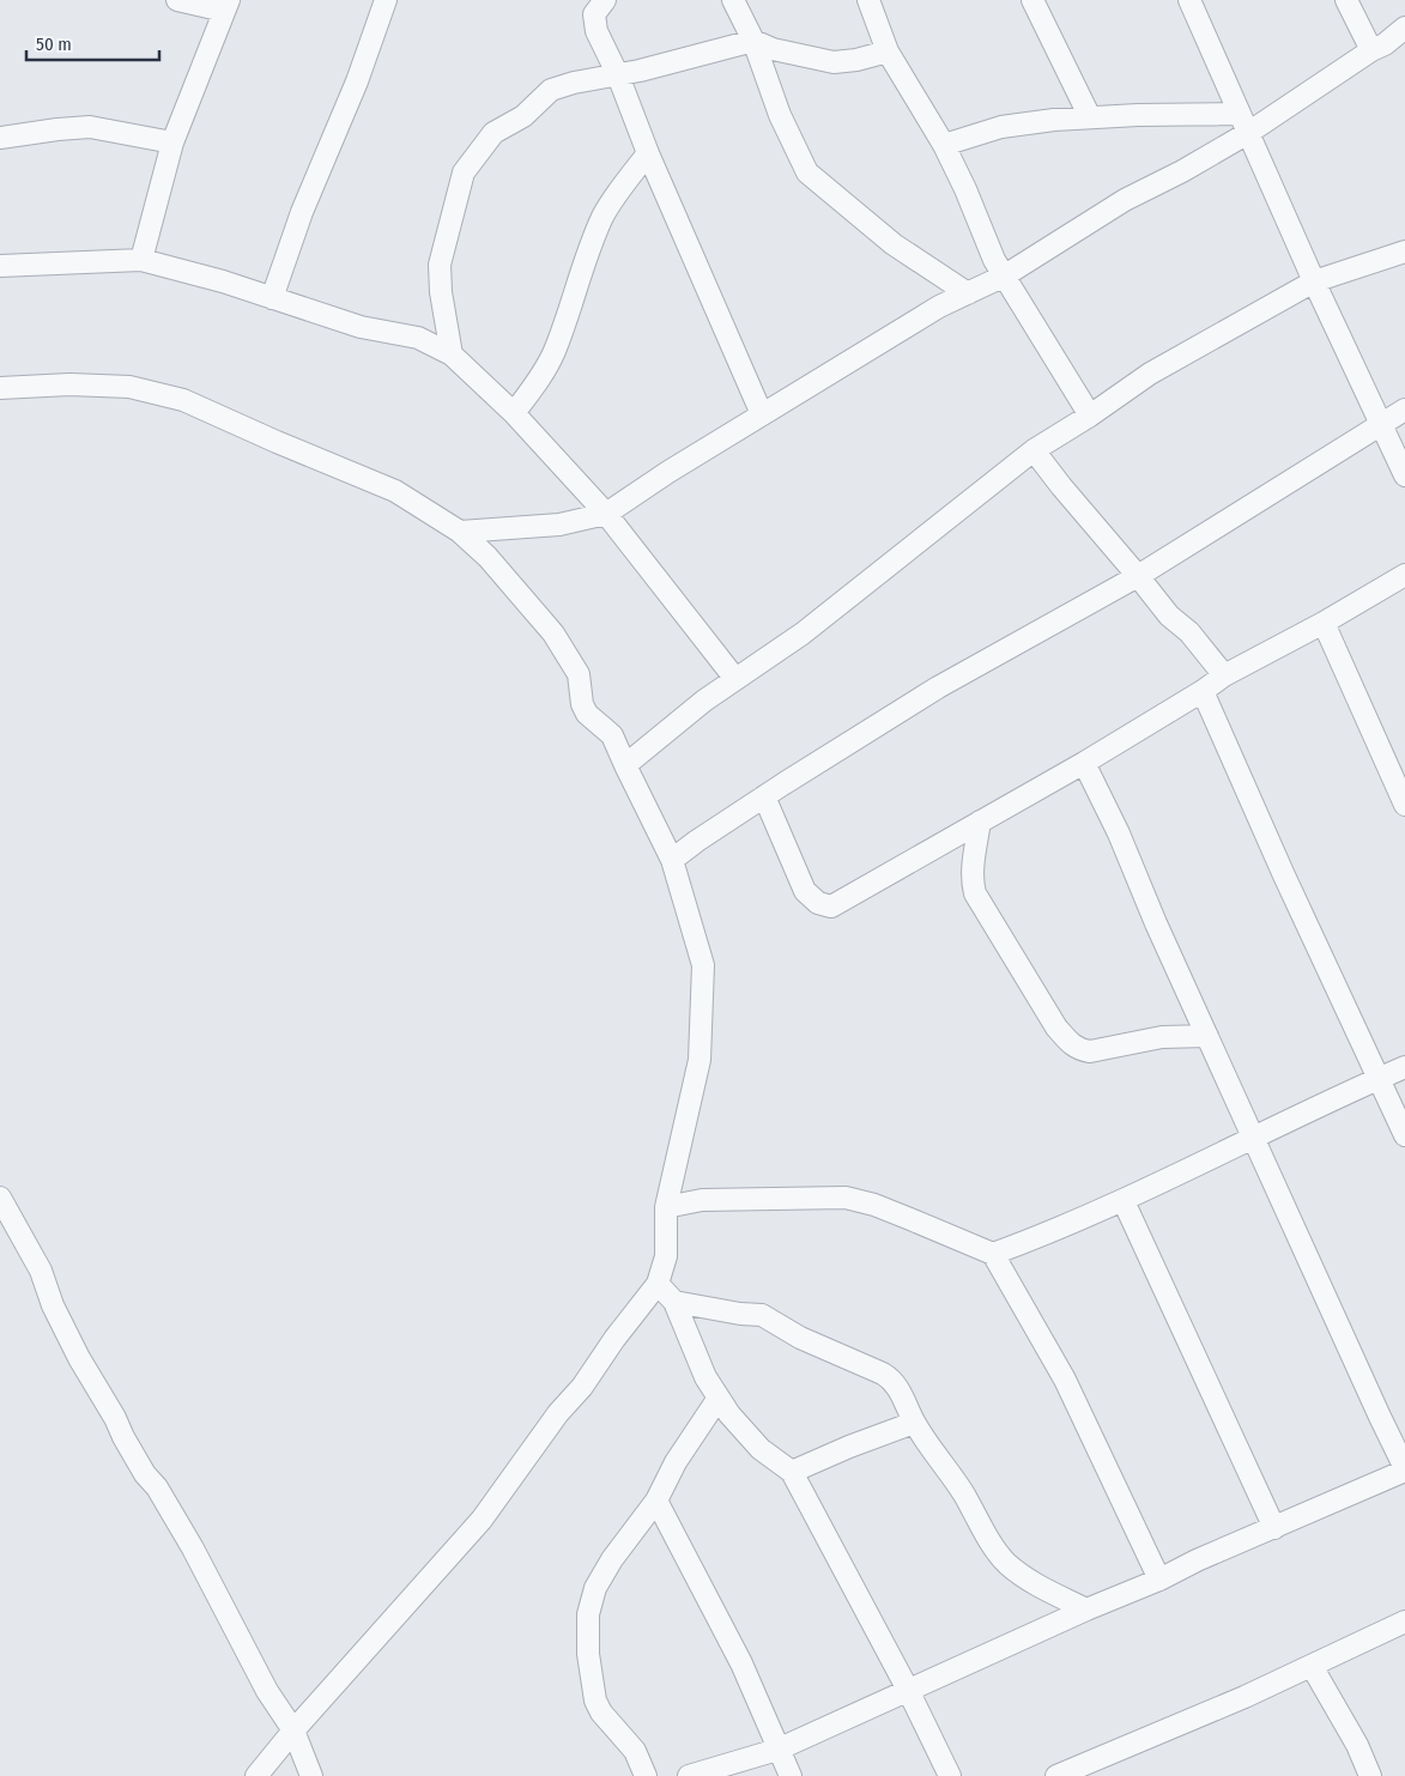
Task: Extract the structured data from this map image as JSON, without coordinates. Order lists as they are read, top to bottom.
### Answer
{
  "scale_bar": "50 m"
}
